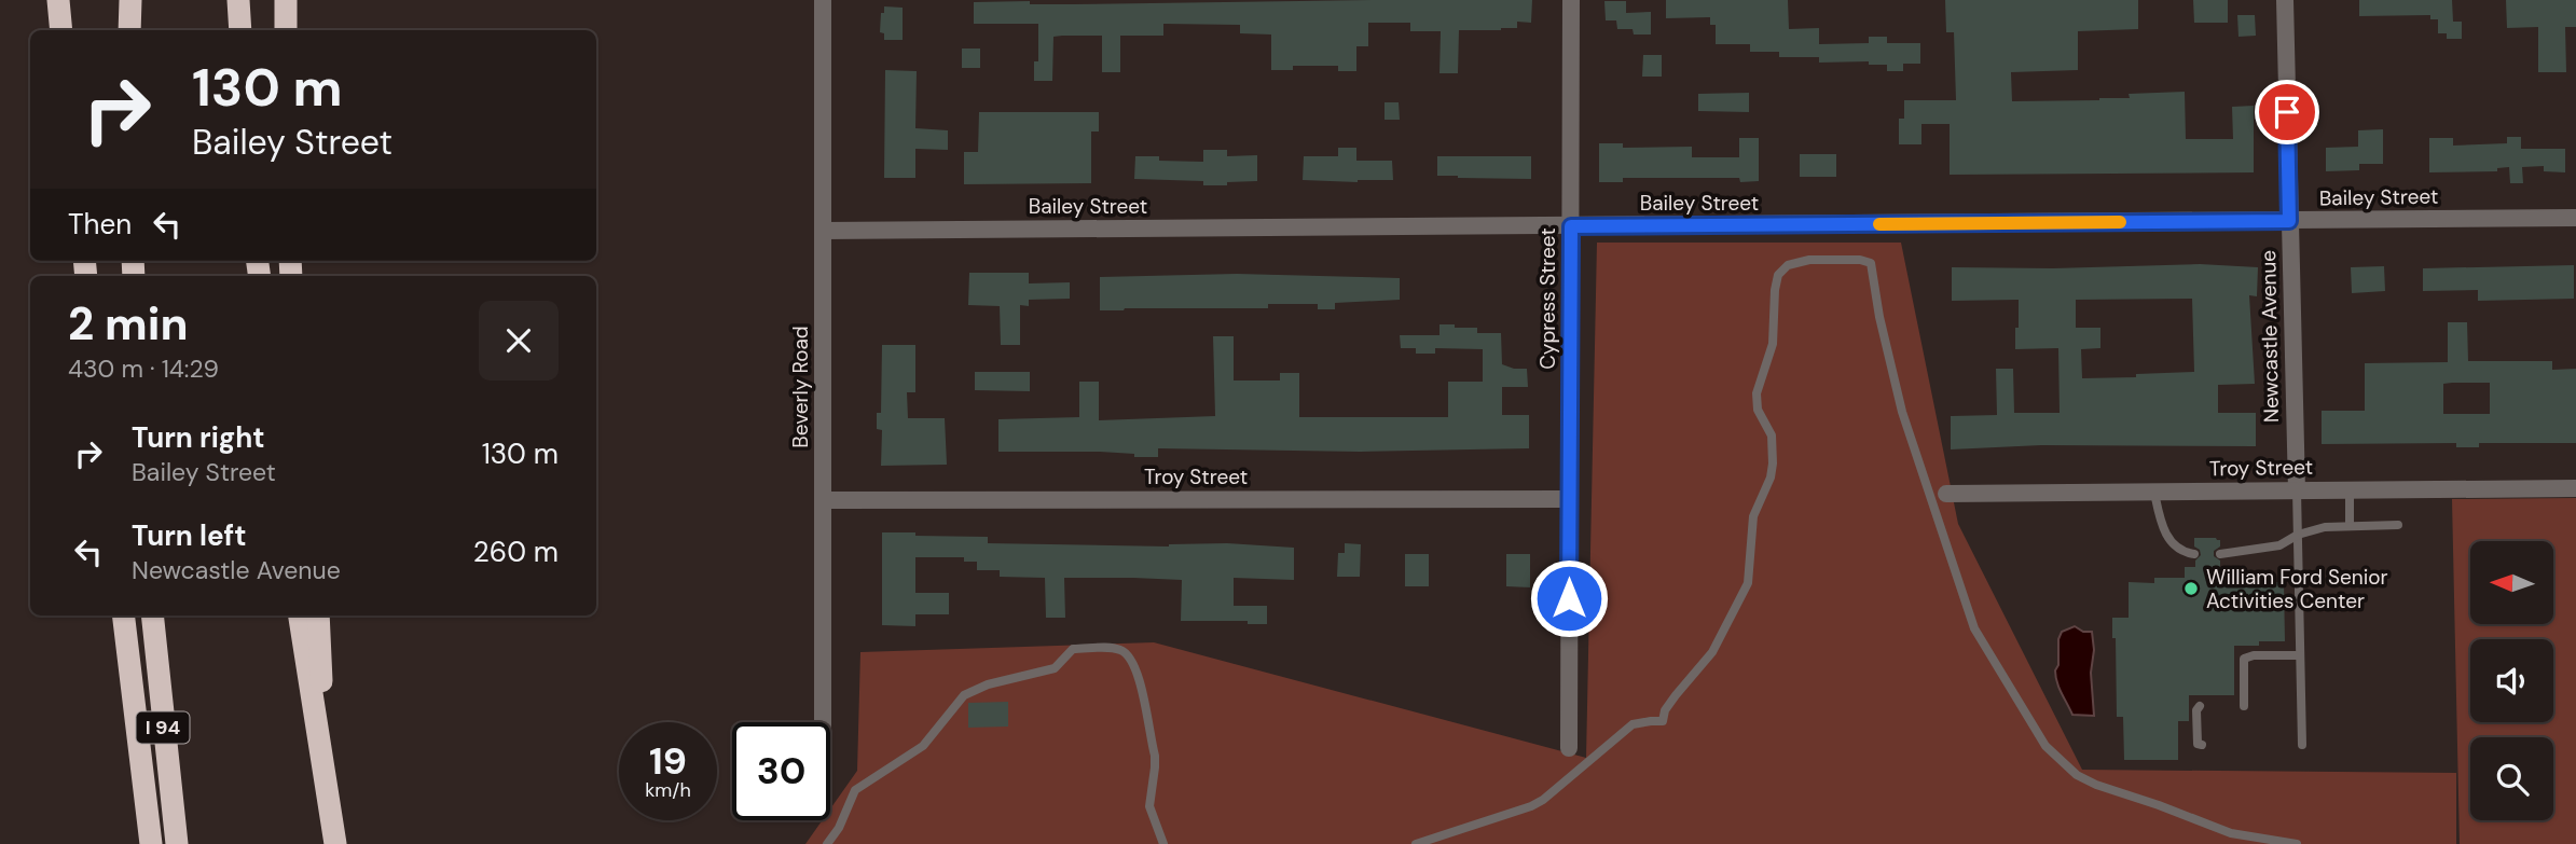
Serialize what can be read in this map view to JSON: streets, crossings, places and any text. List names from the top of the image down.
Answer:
{
  "streets": {
    "highway": ["I 94"],
    "street": [
      "Bailey Street",
      "Cypress Street",
      "Newcastle Avenue",
      "Beverly Road",
      "Troy Street"
    ]
  },
  "crossings": [
    ["Bailey Street", "Cypress Street"],
    ["Bailey Street", "Newcastle Avenue"],
    ["Bailey Street", "Beverly Road"],
    ["Cypress Street", "Troy Street"],
    ["Newcastle Avenue", "Troy Street"],
    ["Beverly Road", "Troy Street"]
  ],
  "places": ["William Ford Senior Activities Center"],
  "north": "left",
  "page": {
    "turn": ["130 m", "Bailey Street"],
    "then": "Then",
    "heading": ["2 min", "430 m · 14:29"],
    "list": [
      {
        "name": "Turn right",
        "note": "Bailey Street",
        "value": "130 m"
      },
      {
        "name": "Turn left",
        "note": "Newcastle Avenue",
        "value": "260 m"
      }
    ],
    "speed": "19 km/h",
    "limit": "30"
  }
}
